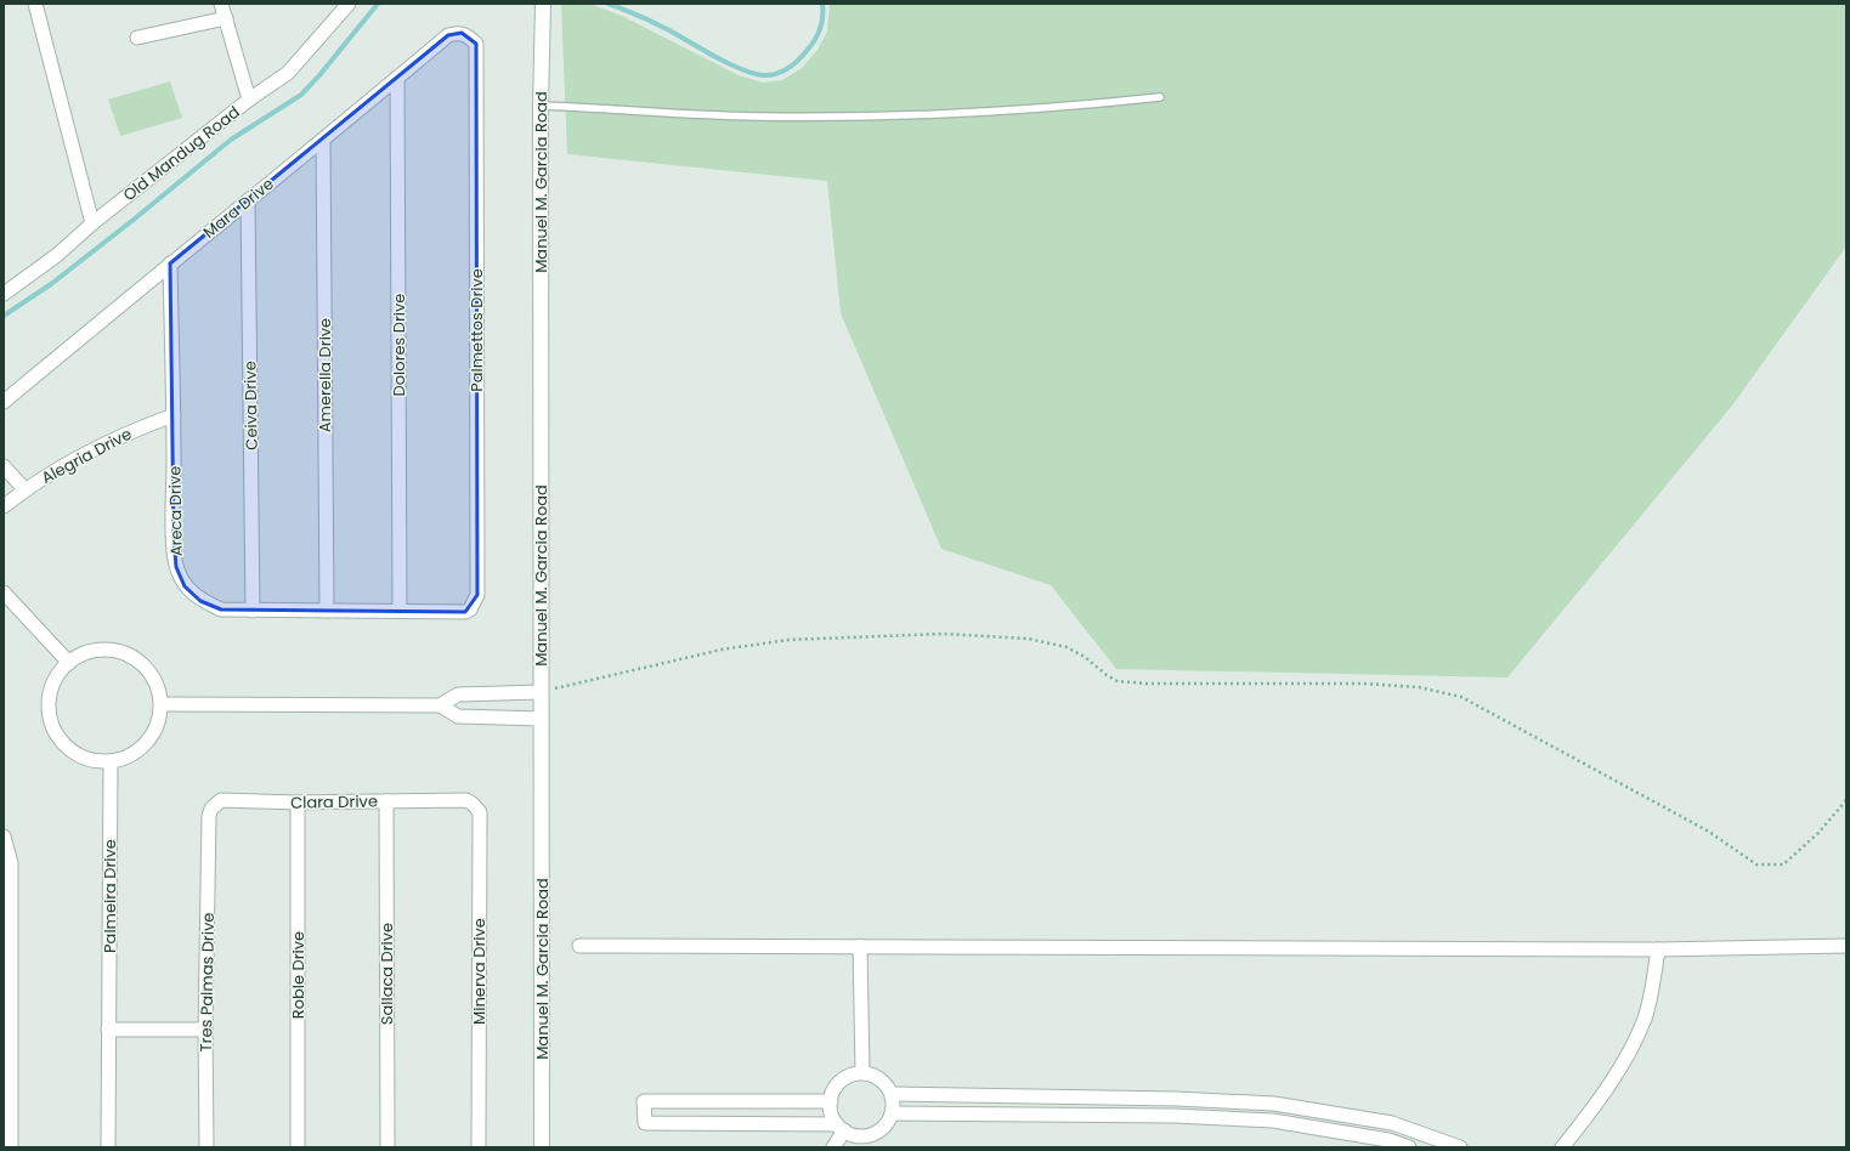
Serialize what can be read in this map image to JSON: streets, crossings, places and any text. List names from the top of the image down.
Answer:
{
  "streets": {
    "main road": ["Manuel M. Garcia Road"],
    "street": [
      "Old Mandug Road",
      "Mara Drive",
      "Palmettos Drive",
      "Dolores Drive",
      "Amerella Drive",
      "Ceiva Drive",
      "Alegria Drive",
      "Areca Drive",
      "Clara Drive",
      "Palmeira Drive",
      "Minerva Drive",
      "Sallaca Drive",
      "Roble Drive",
      "Tres Palmas Drive"
    ]
  },
  "crossings": [
    ["Mara Drive", "Palmettos Drive"],
    ["Mara Drive", "Dolores Drive"],
    ["Mara Drive", "Amerella Drive"],
    ["Mara Drive", "Ceiva Drive"],
    ["Mara Drive", "Areca Drive"],
    ["Palmettos Drive", "Areca Drive"],
    ["Dolores Drive", "Areca Drive"],
    ["Amerella Drive", "Areca Drive"],
    ["Ceiva Drive", "Areca Drive"],
    ["Alegria Drive", "Areca Drive"],
    ["Clara Drive", "Minerva Drive"],
    ["Clara Drive", "Sallaca Drive"],
    ["Clara Drive", "Roble Drive"],
    ["Clara Drive", "Tres Palmas Drive"]
  ]
}
